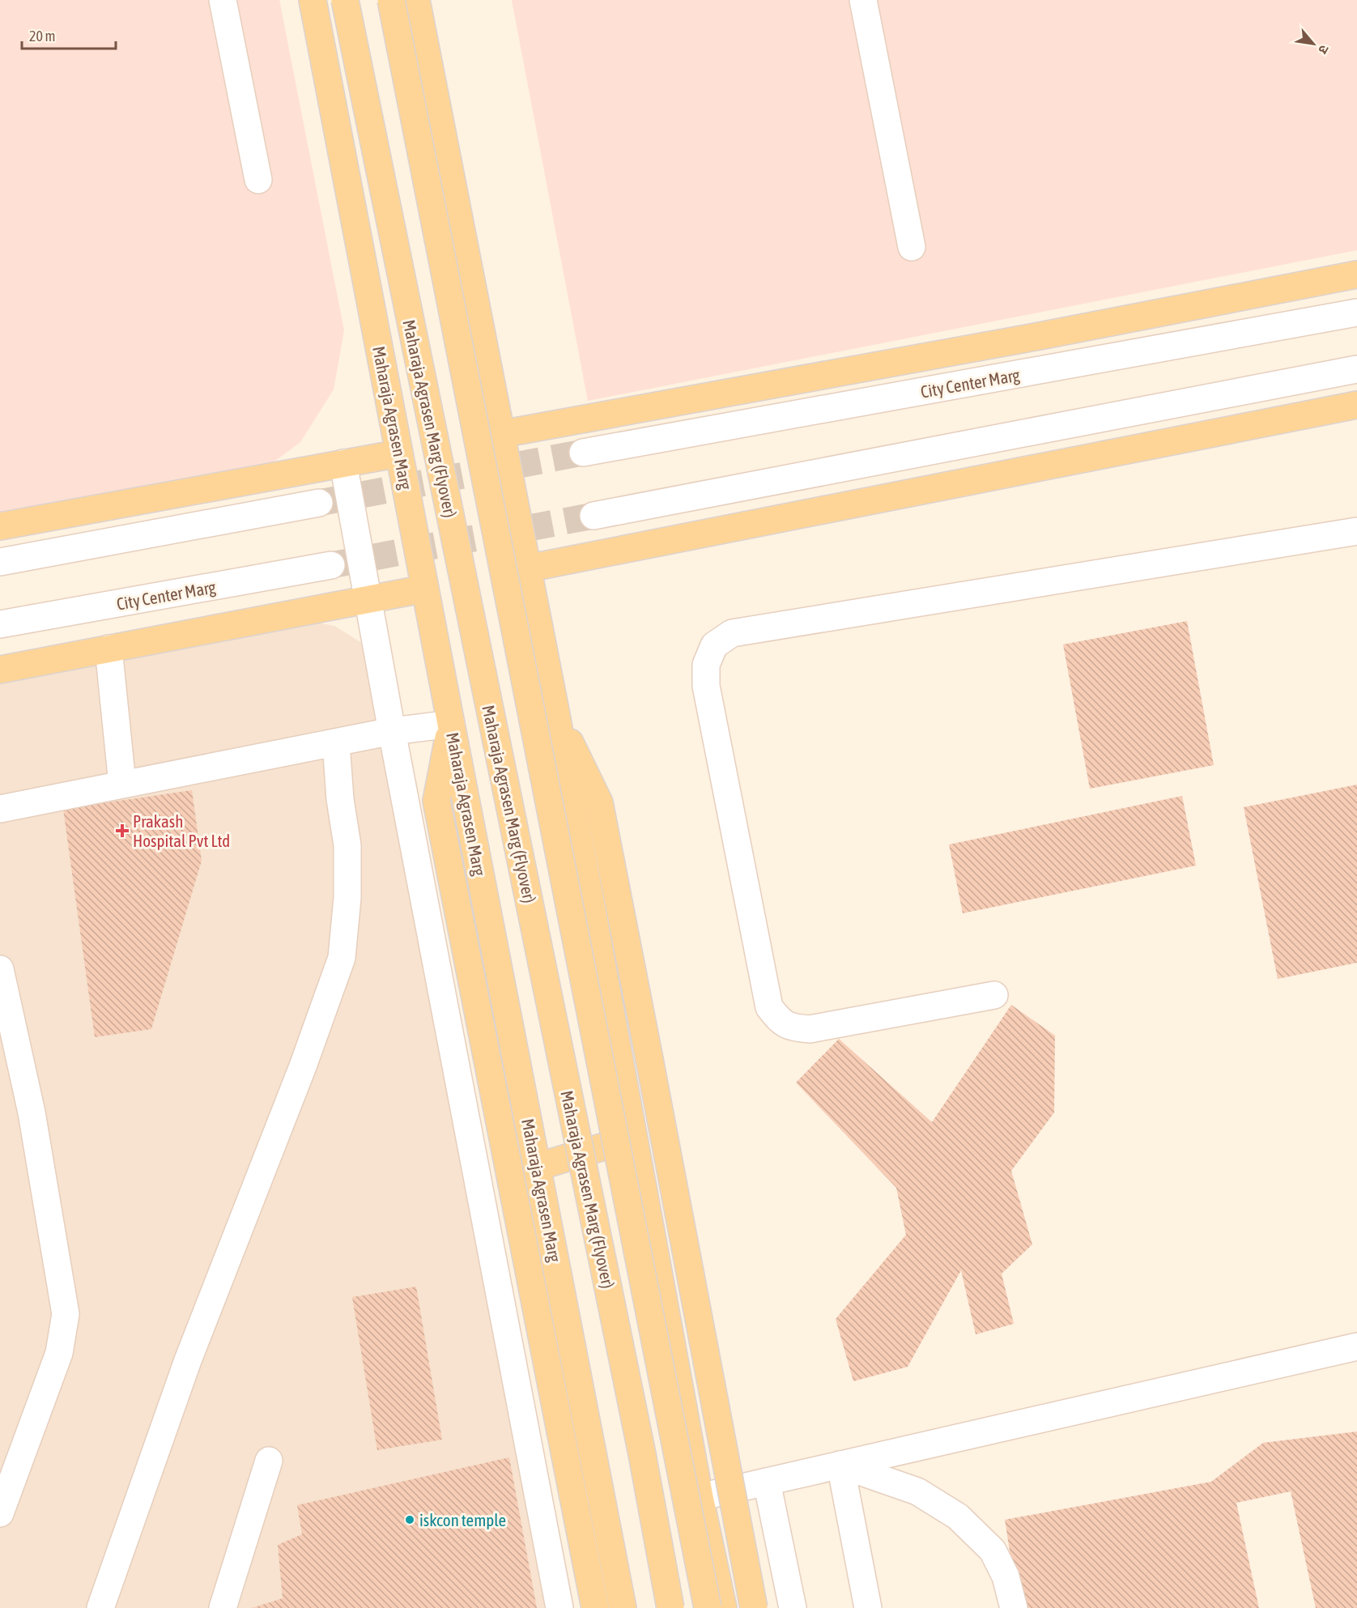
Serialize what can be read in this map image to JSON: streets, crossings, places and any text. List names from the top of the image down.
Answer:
{
  "streets": {
    "main road": ["Maharaja Agrasen Marg", "Maharaja Agrasen Marg (Flyover)"],
    "street": ["City Center Marg"]
  },
  "places": {
    "health": ["Prakash Hospital Pvt Ltd"],
    "other": ["iskcon temple"]
  },
  "scale_bar": "20 m",
  "north": "bottom right"
}
